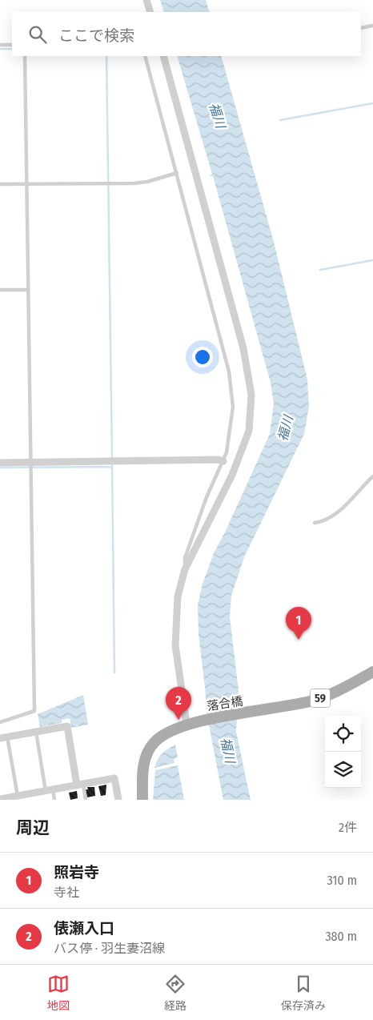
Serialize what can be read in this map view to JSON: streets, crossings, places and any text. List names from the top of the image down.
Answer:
{
  "streets": {
    "main road": ["59", "落合橋"]
  },
  "crossings": [
    ["59", "落合橋"]
  ],
  "water": ["福川"],
  "page": {
    "search": "ここで検索",
    "pins": ["1", "2"],
    "heading": ["周辺", "2件"],
    "list": [
      {
        "mark": "1",
        "name": "照岩寺",
        "note": "寺社",
        "value": "310 m"
      },
      {
        "mark": "2",
        "name": "俵瀬入口",
        "note": "バス停 · 羽生妻沼線",
        "value": "380 m"
      }
    ],
    "nav": ["地図", "経路", "保存済み"]
  }
}
